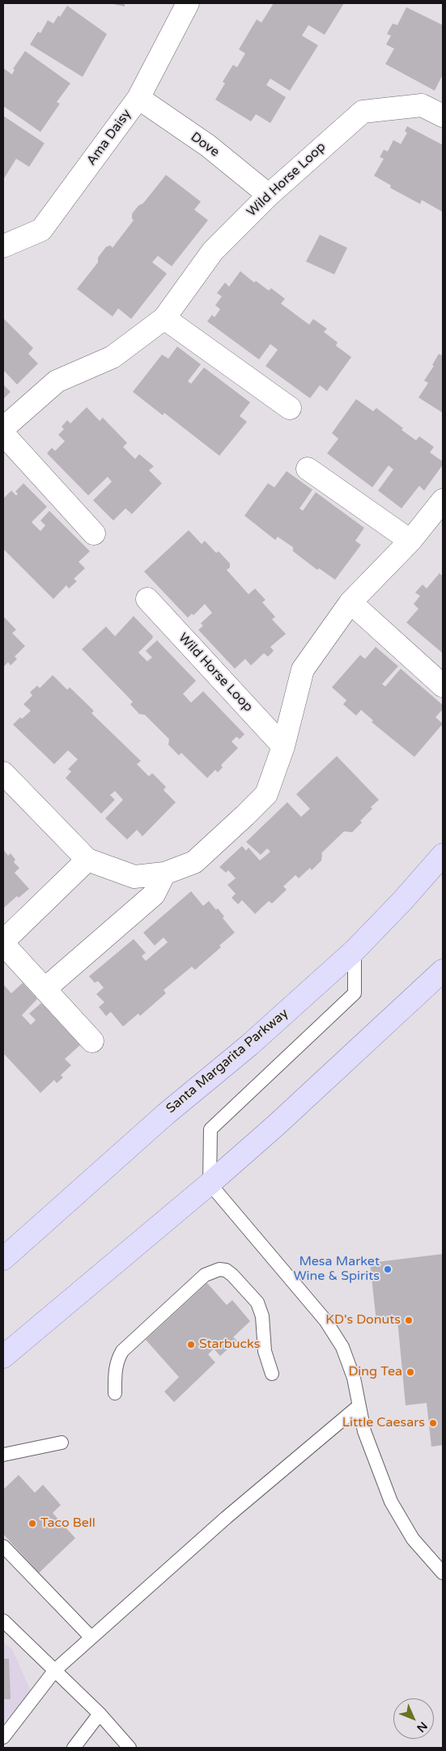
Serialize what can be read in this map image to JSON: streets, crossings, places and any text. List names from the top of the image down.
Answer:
{
  "streets": {
    "main road": ["Santa Margarita Parkway"],
    "street": ["Ama Daisy", "Dove", "Wild Horse Loop"]
  },
  "crossings": [
    ["Ama Daisy", "Dove"],
    ["Dove", "Wild Horse Loop"]
  ],
  "places": [
    "Mesa Market Wine & Spirits",
    "KD's Donuts",
    "Starbucks",
    "Ding Tea",
    "Little Caesars",
    "Taco Bell"
  ],
  "north": "bottom right"
}
